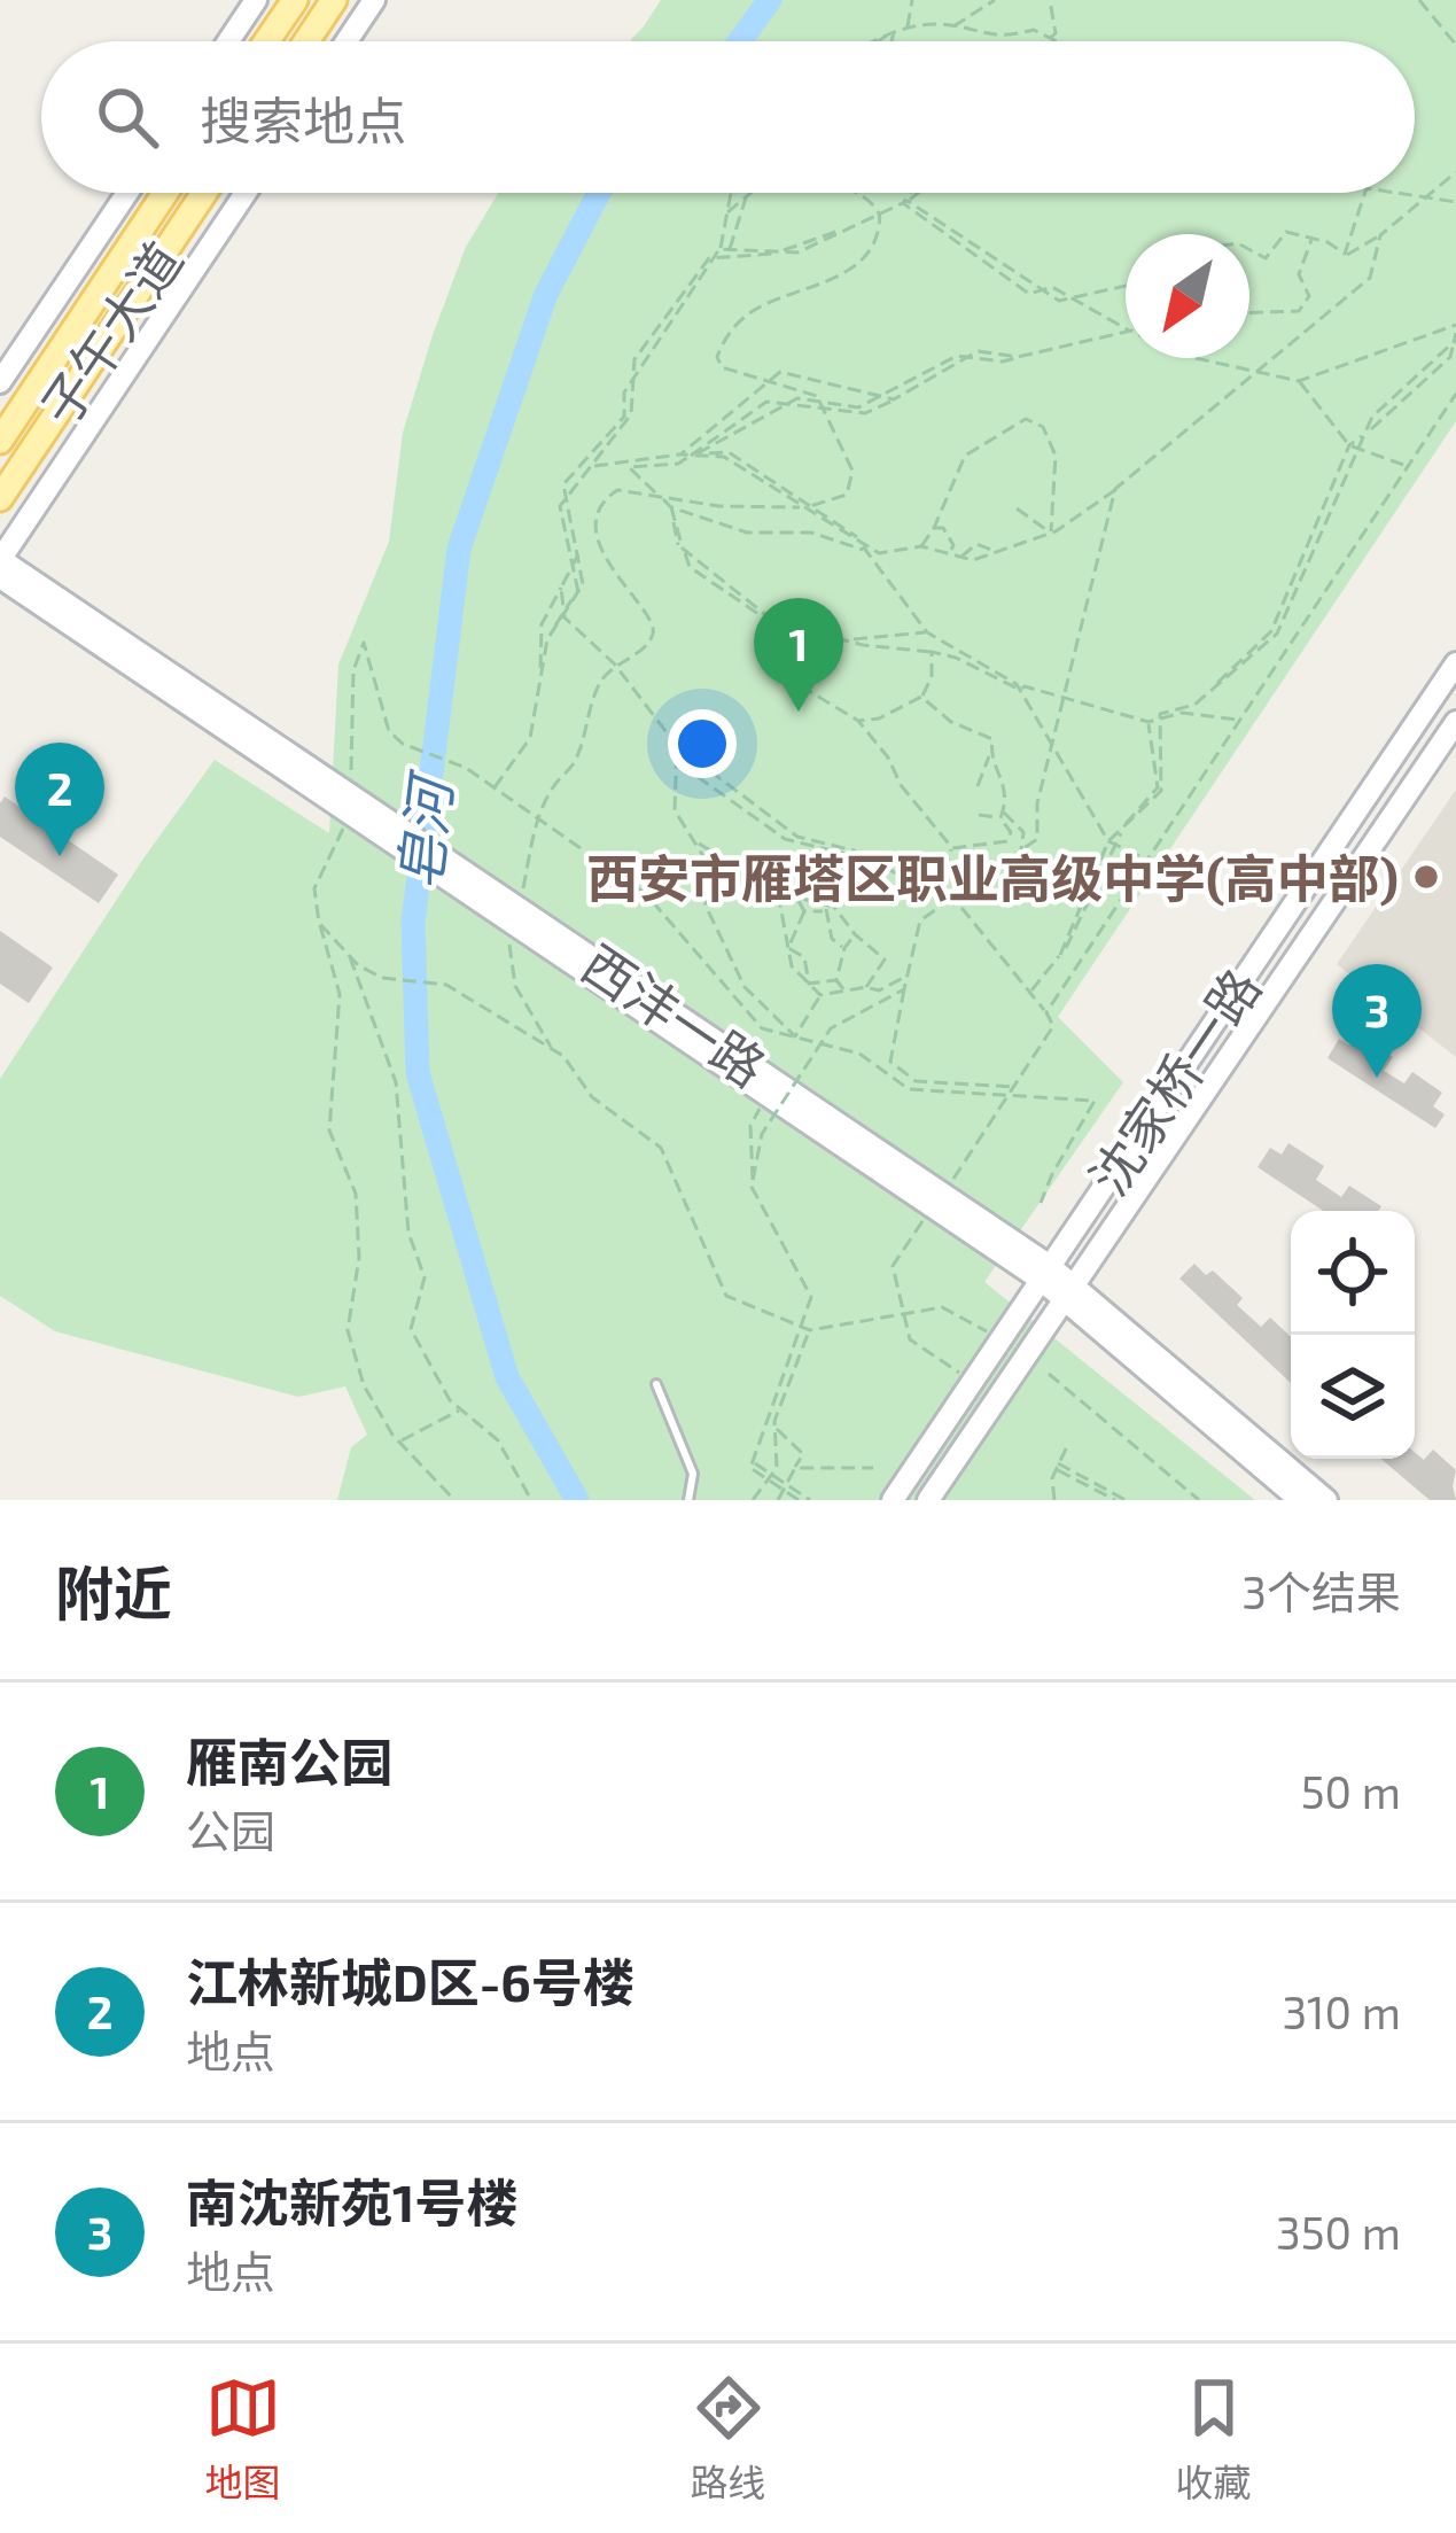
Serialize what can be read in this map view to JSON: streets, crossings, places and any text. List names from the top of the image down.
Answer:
{
  "streets": {
    "main road": ["子午大道", "西沣一路", "沈家桥一路"]
  },
  "crossings": [
    ["西沣一路", "沈家桥一路"]
  ],
  "water": ["皂河"],
  "places": ["西安市雁塔区职业高级中学(高中部)"],
  "north": "bottom left",
  "page": {
    "search": "搜索地点",
    "pins": ["1", "2", "3"],
    "heading": ["附近", "3个结果"],
    "list": [
      {
        "mark": "1",
        "name": "雁南公园",
        "note": "公园",
        "value": "50 m"
      },
      {
        "mark": "2",
        "name": "江林新城D区-6号楼",
        "note": "地点",
        "value": "310 m"
      },
      {
        "mark": "3",
        "name": "南沈新苑1号楼",
        "note": "地点",
        "value": "350 m"
      }
    ],
    "nav": ["地图", "路线", "收藏"]
  }
}
